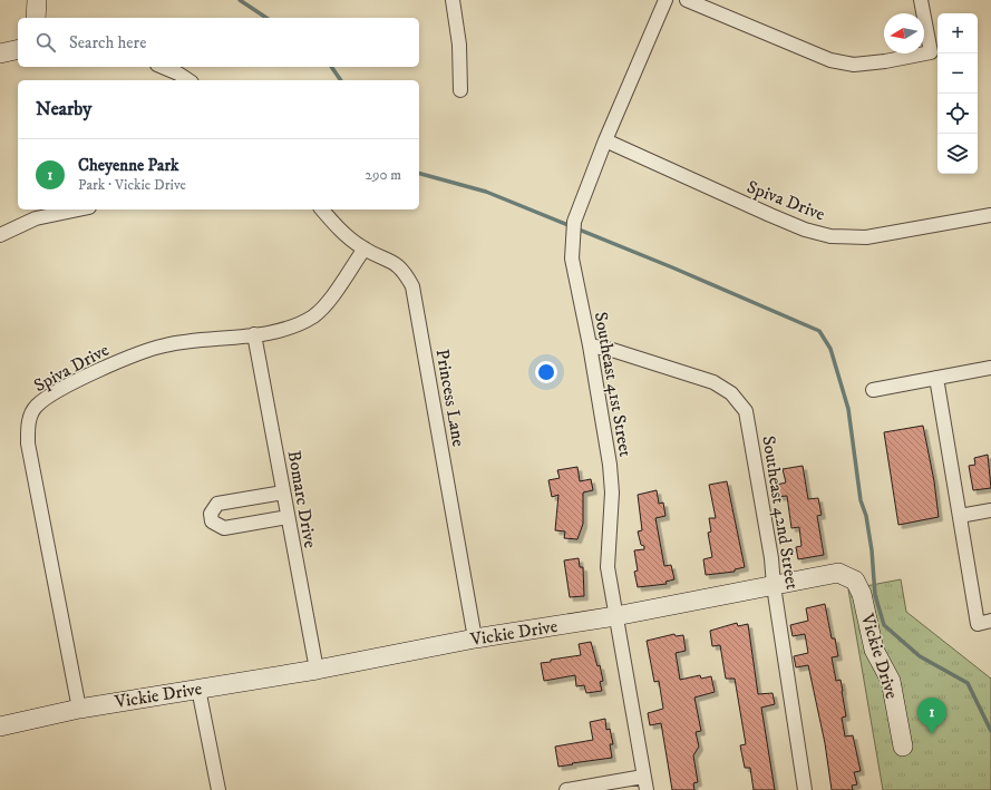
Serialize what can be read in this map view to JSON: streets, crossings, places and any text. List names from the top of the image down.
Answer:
{
  "streets": {
    "street": [
      "Spiva Drive",
      "Southeast 41st Street",
      "Princess Lane",
      "Bomarc Drive",
      "Southeast 42nd Street",
      "Vickie Drive"
    ]
  },
  "crossings": [
    ["Spiva Drive", "Southeast 41st Street"],
    ["Spiva Drive", "Princess Lane"],
    ["Spiva Drive", "Bomarc Drive"],
    ["Spiva Drive", "Vickie Drive"],
    ["Southeast 41st Street", "Southeast 42nd Street"],
    ["Southeast 41st Street", "Vickie Drive"],
    ["Princess Lane", "Vickie Drive"],
    ["Bomarc Drive", "Vickie Drive"],
    ["Southeast 42nd Street", "Vickie Drive"]
  ],
  "north": "left",
  "page": {
    "map_buttons": ["+", "−"],
    "search": "Search here",
    "heading": "Nearby",
    "list": [
      {
        "mark": "1",
        "name": "Cheyenne Park",
        "note": "Park · Vickie Drive",
        "value": "290 m"
      }
    ],
    "pins": "1"
  }
}
